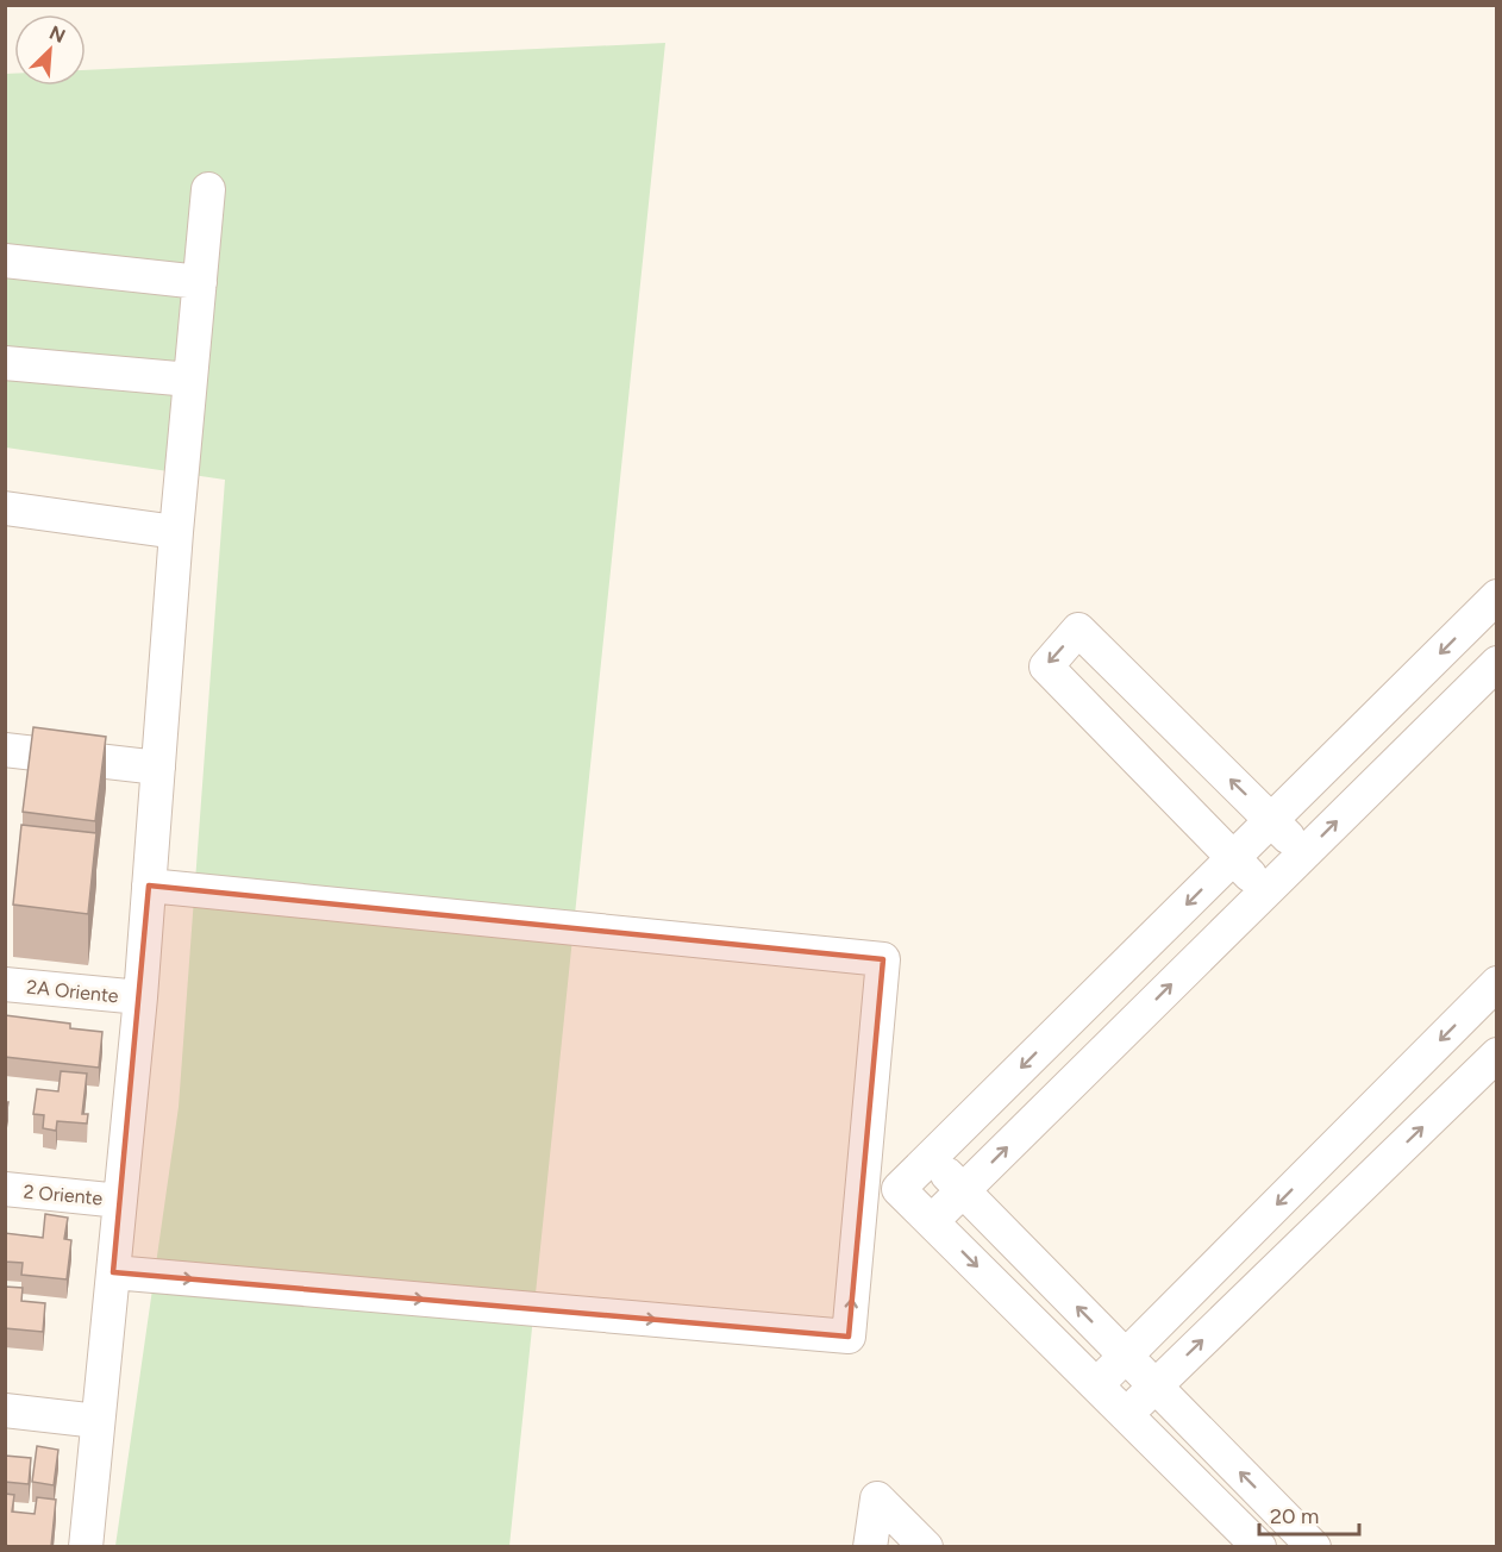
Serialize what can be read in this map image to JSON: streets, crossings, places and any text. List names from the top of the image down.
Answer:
{
  "streets": {
    "street": ["2A Oriente", "2 Oriente"]
  },
  "scale_bar": "20 m",
  "north": "top right"
}
